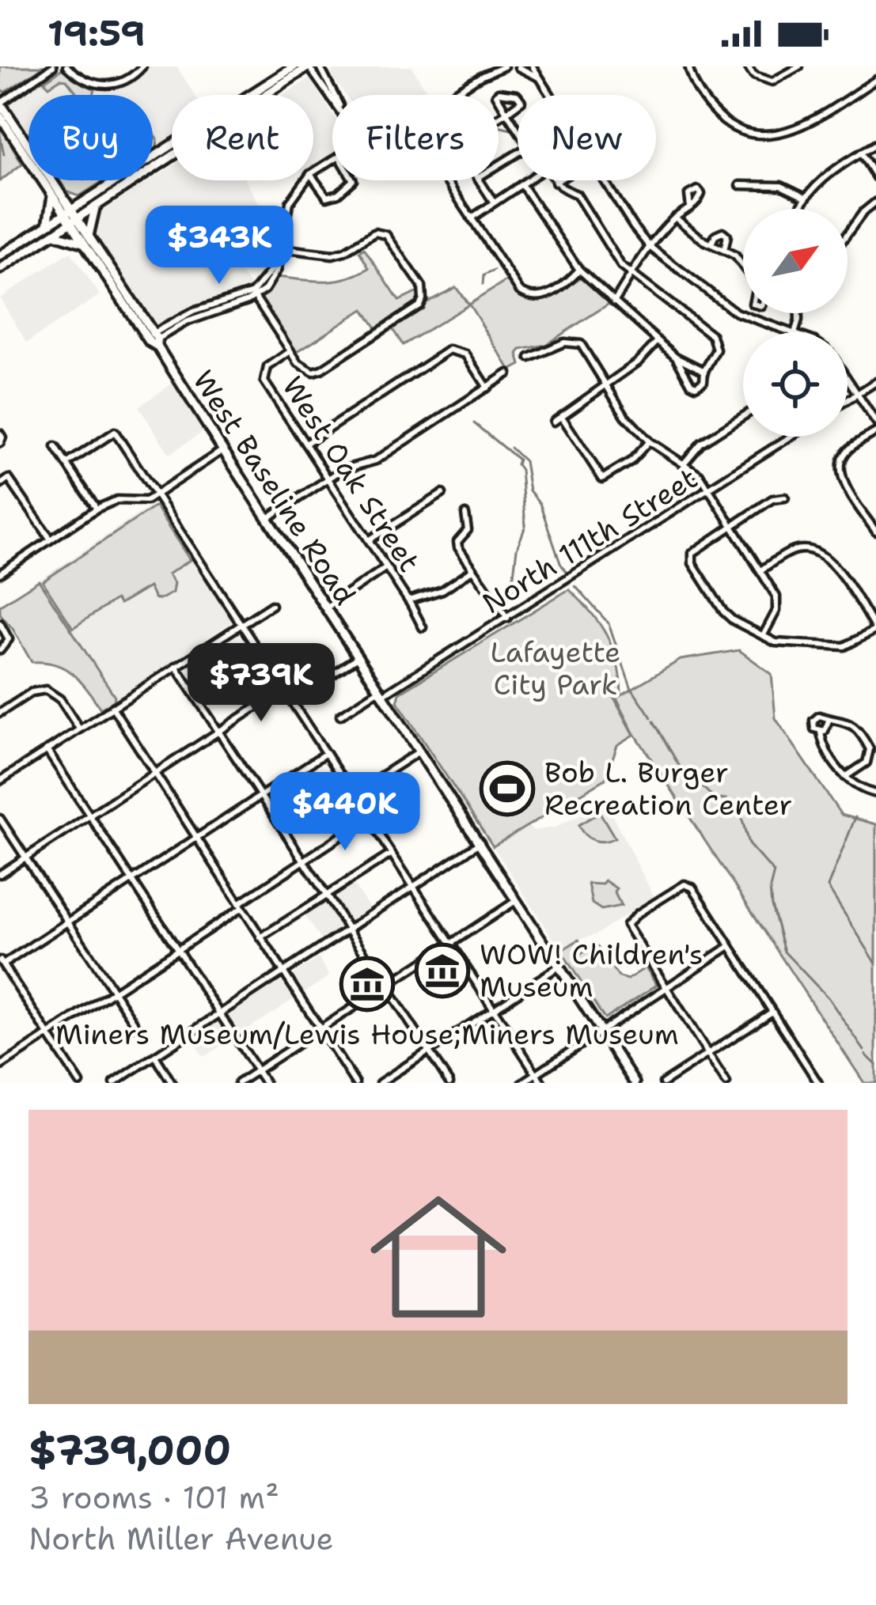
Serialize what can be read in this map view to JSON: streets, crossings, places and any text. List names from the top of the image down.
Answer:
{
  "streets": {
    "main road": ["West Baseline Road"],
    "street": ["West Oak Street", "North 111th Street"]
  },
  "crossings": [
    ["West Baseline Road", "North 111th Street"]
  ],
  "parks": ["Lafayette City Park"],
  "places": {
    "sports": ["Bob L. Burger Recreation Center"],
    "museum": ["WOW! Children's Museum", "Miners Museum/Lewis House;Miners Museum"]
  },
  "north": "top right",
  "page": {
    "status": "19:59",
    "chip": [
      "Buy",
      "Rent",
      "Filters",
      "New"
    ],
    "price": ["$343K", "$739K", "$440K"],
    "list": [
      {
        "name": "$739,000",
        "note": "3 rooms · 101 m² · North Miller Avenue"
      }
    ]
  }
}
